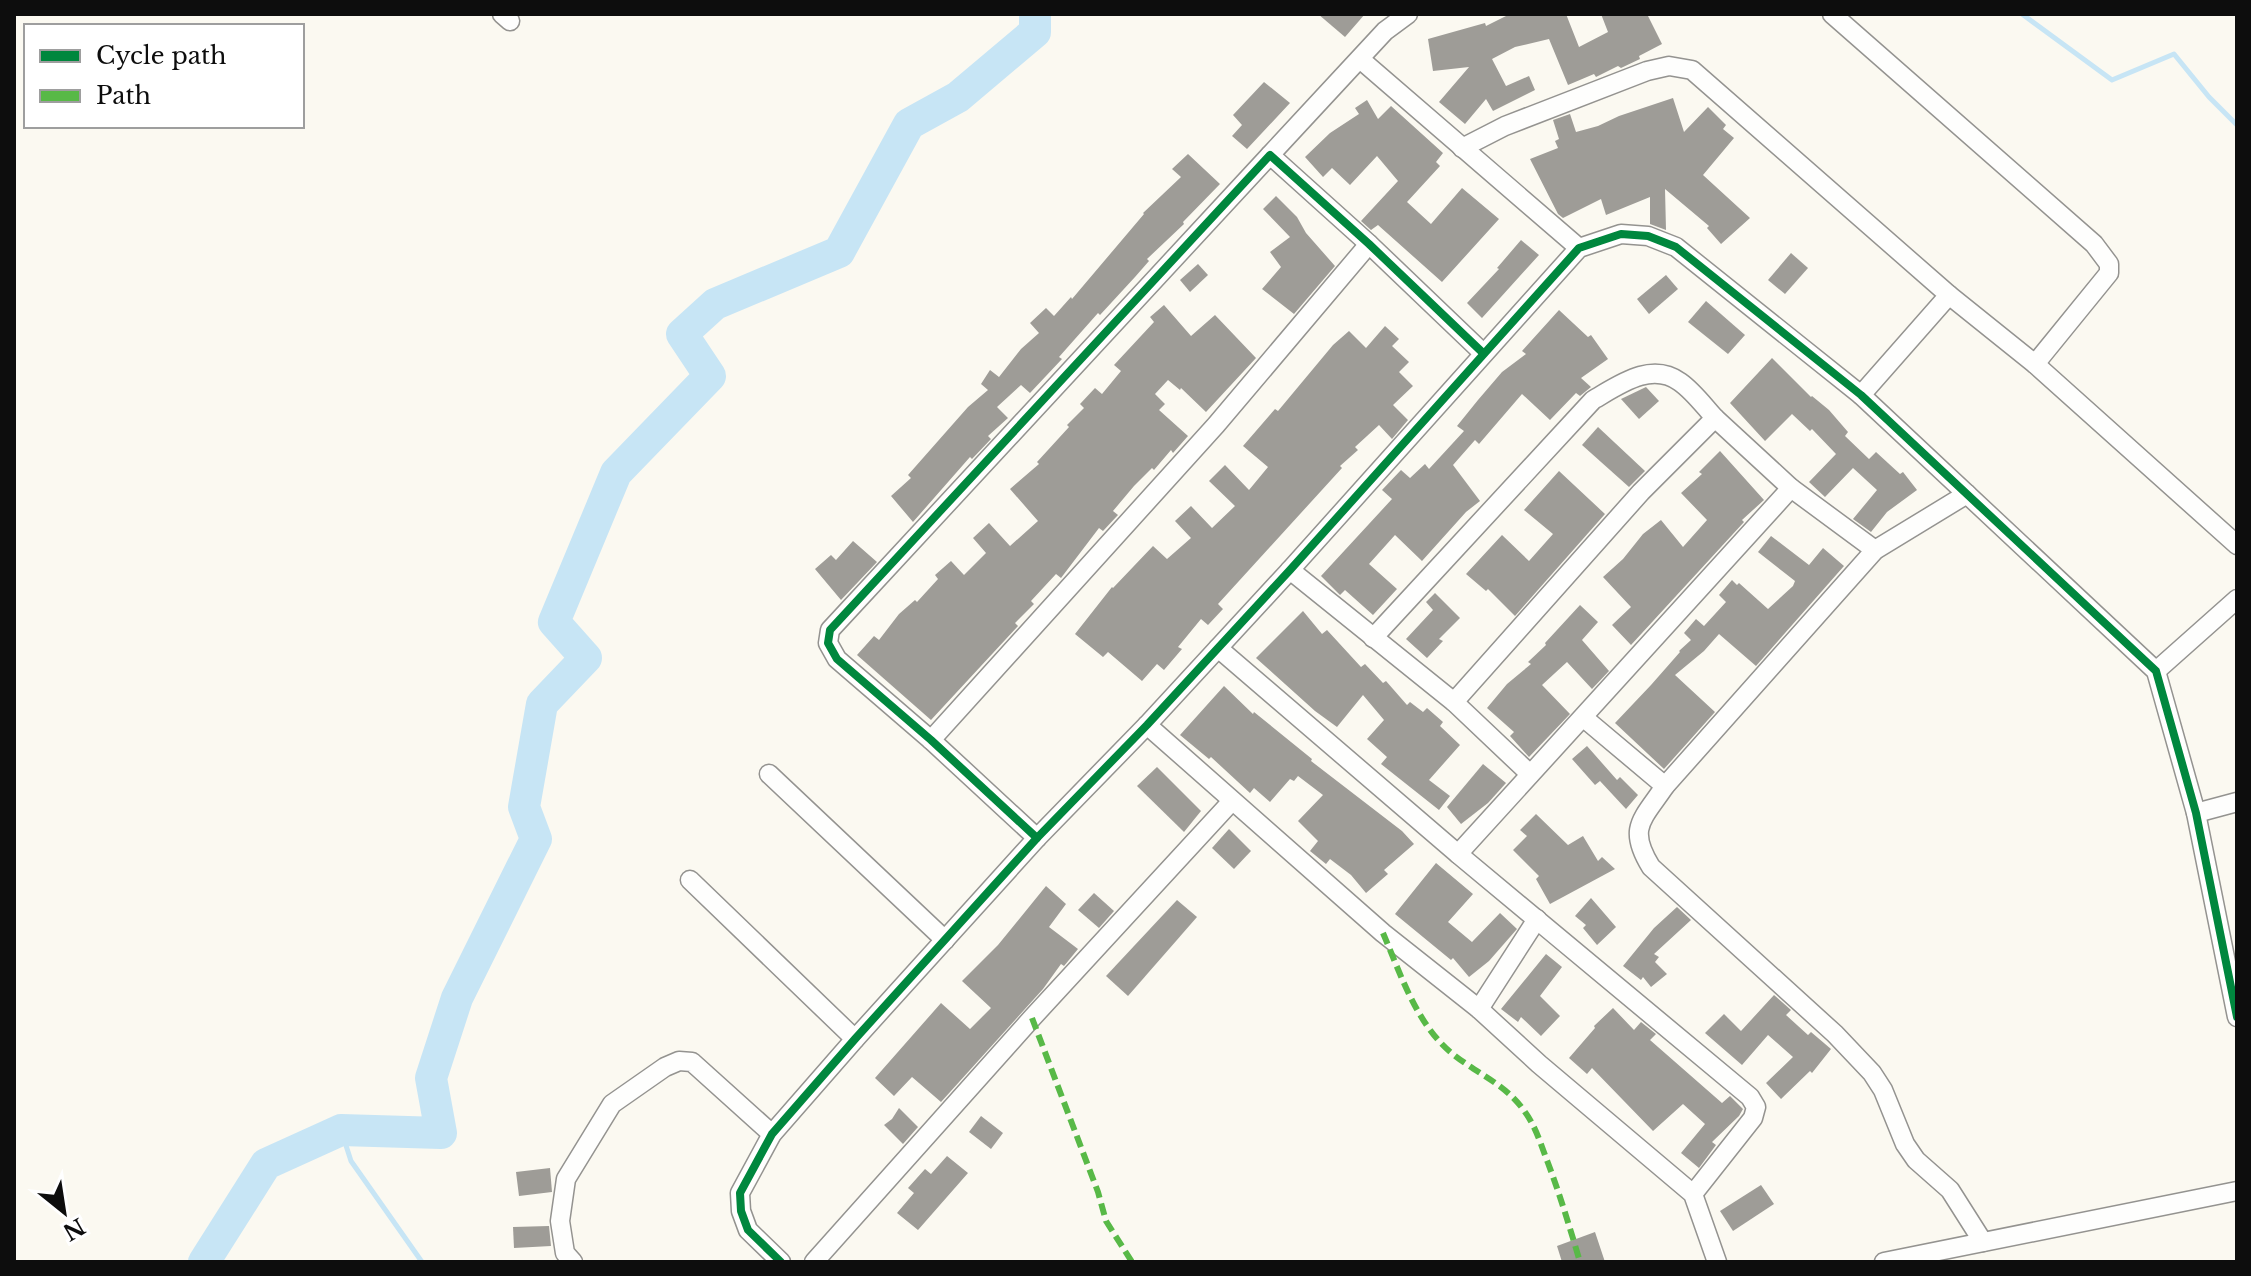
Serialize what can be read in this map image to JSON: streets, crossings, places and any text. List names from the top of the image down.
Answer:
{
  "legend": ["Cycle path", "Path"],
  "north": "bottom right"
}
